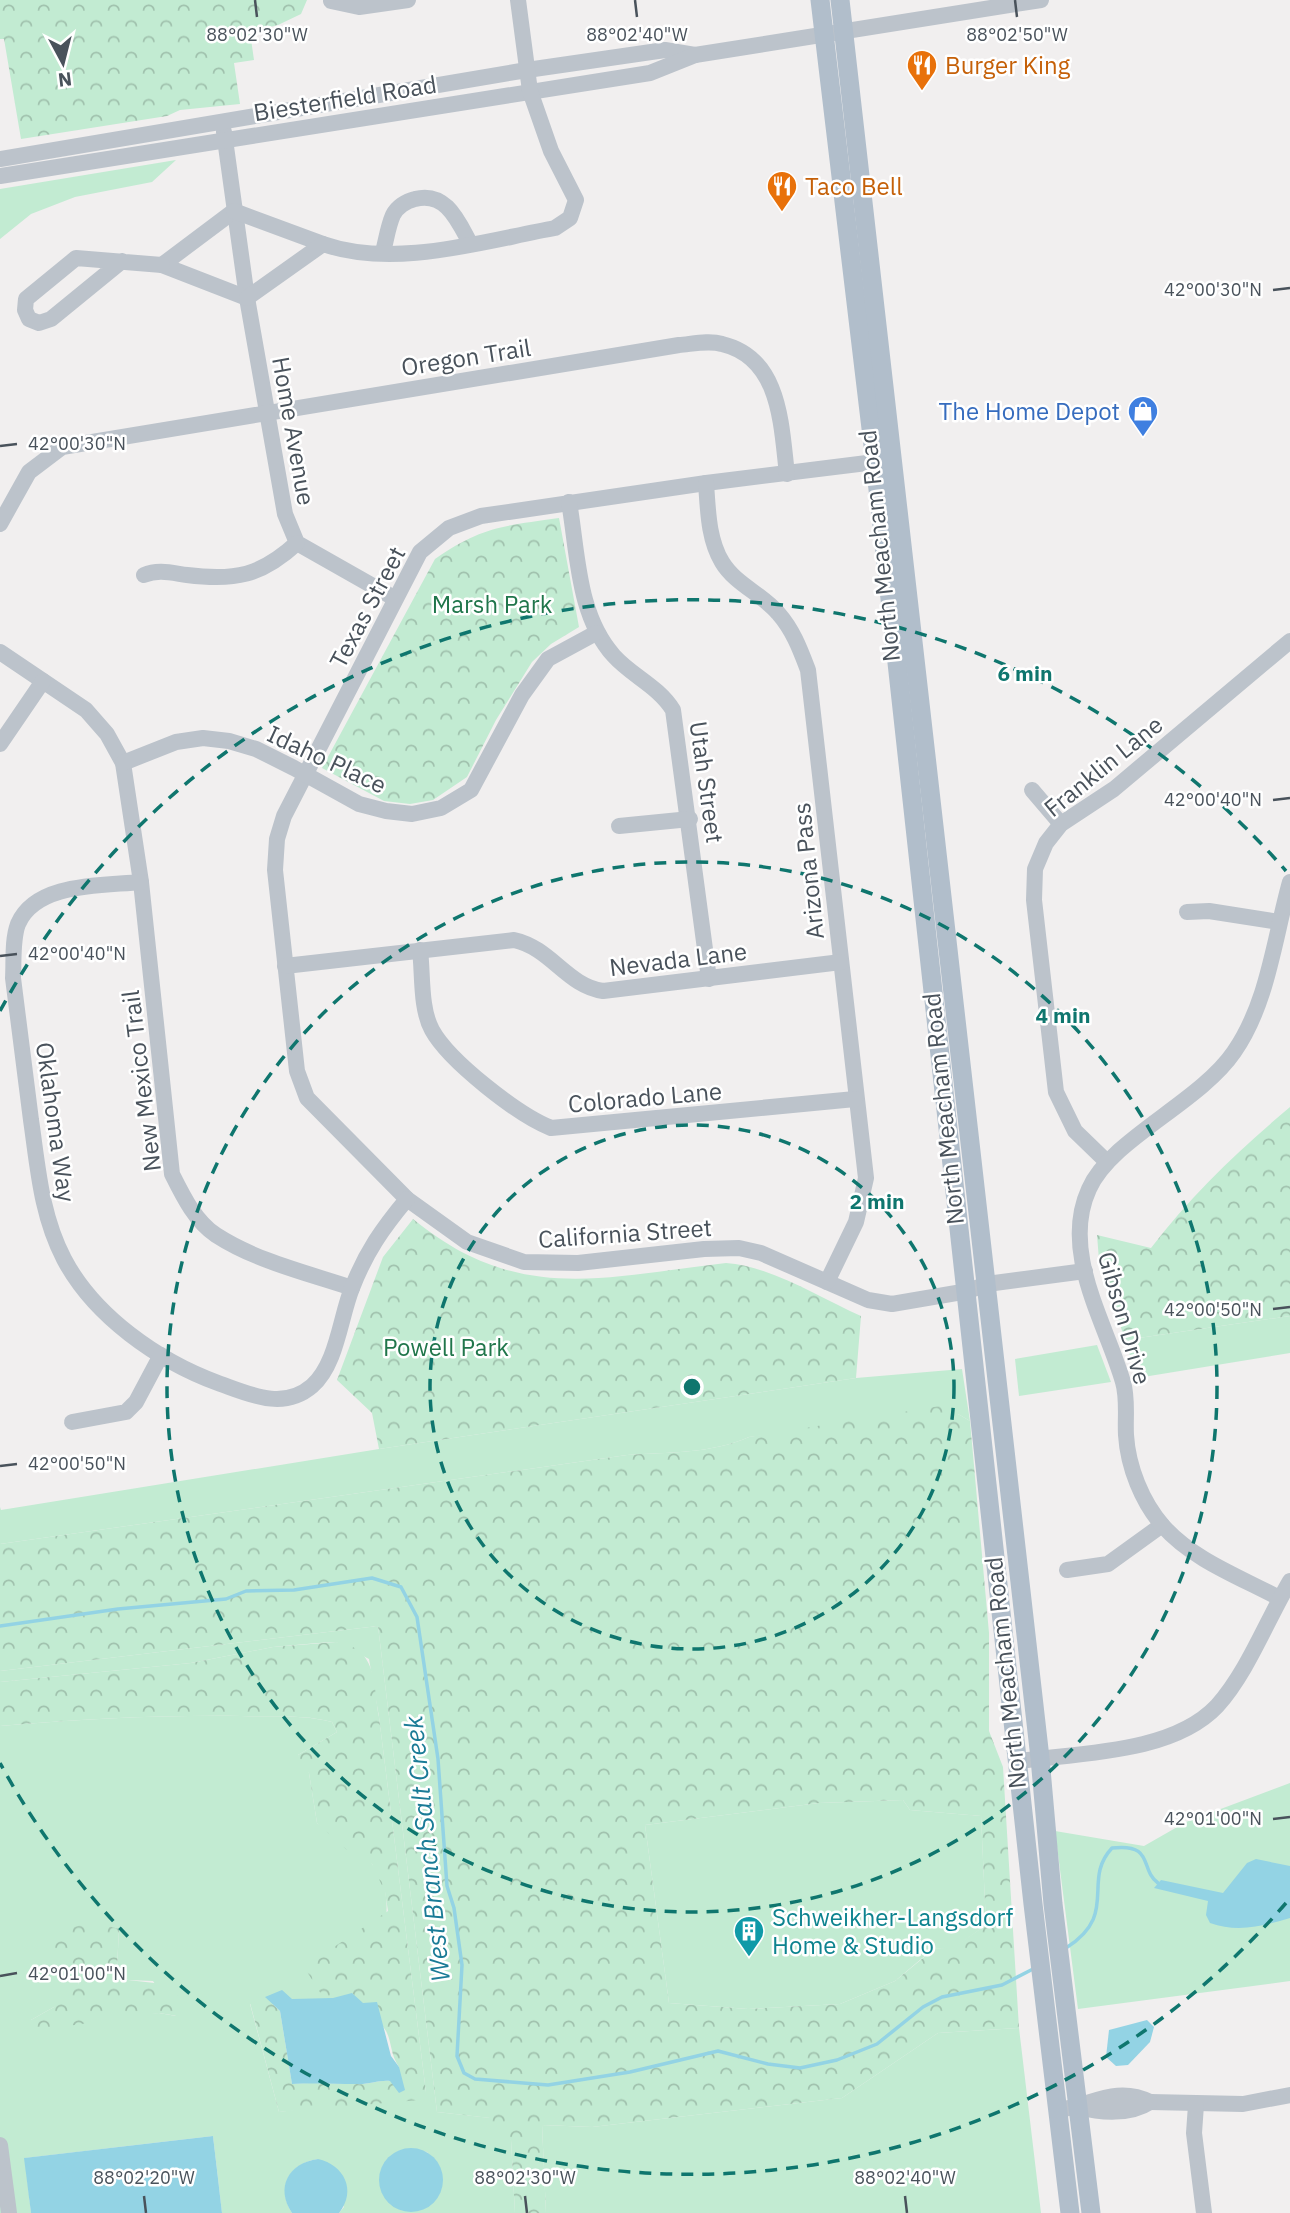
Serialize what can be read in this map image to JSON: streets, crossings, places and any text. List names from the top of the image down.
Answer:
{
  "streets": {
    "main road": ["North Meacham Road"],
    "street": [
      "Biesterfield Road",
      "Oregon Trail",
      "Home Avenue",
      "Texas Street",
      "Idaho Place",
      "Franklin Lane",
      "Utah Street",
      "Arizona Pass",
      "Nevada Lane",
      "New Mexico Trail",
      "Colorado Lane",
      "Oklahoma Way",
      "California Street",
      "Gibson Drive"
    ]
  },
  "crossings": [
    ["Biesterfield Road", "Home Avenue"],
    ["Biesterfield Road", "North Meacham Road"],
    ["Oregon Trail", "Home Avenue"],
    ["Oregon Trail", "Texas Street"],
    ["Home Avenue", "Texas Street"],
    ["North Meacham Road", "Texas Street"],
    ["North Meacham Road", "California Street"],
    ["Texas Street", "Idaho Place"],
    ["Texas Street", "Utah Street"],
    ["Texas Street", "Arizona Pass"],
    ["Texas Street", "Nevada Lane"],
    ["Texas Street", "California Street"],
    ["Idaho Place", "Utah Street"],
    ["Idaho Place", "New Mexico Trail"],
    ["Franklin Lane", "Gibson Drive"],
    ["Utah Street", "Nevada Lane"],
    ["Arizona Pass", "Nevada Lane"],
    ["Arizona Pass", "Colorado Lane"],
    ["Arizona Pass", "California Street"],
    ["Nevada Lane", "Colorado Lane"],
    ["Nevada Lane", "California Street"],
    ["New Mexico Trail", "Oklahoma Way"],
    ["California Street", "Gibson Drive"]
  ],
  "water": ["West Branch Salt Creek"],
  "parks": ["Marsh Park", "Powell Park"],
  "places": {
    "restaurant": ["Burger King", "Taco Bell"],
    "shop": ["The Home Depot"],
    "building": ["Schweikher-Langsdorf Home & Studio"]
  },
  "north": "bottom",
  "coordinates": [
    "88°02'30\"W",
    "88°02'40\"W",
    "88°02'50\"W",
    "42°00'30\"N",
    "42°00'40\"N",
    "42°00'50\"N",
    "42°01'00\"N",
    "88°02'20\"W"
  ],
  "rings": ["6 min", "4 min", "2 min"]
}
